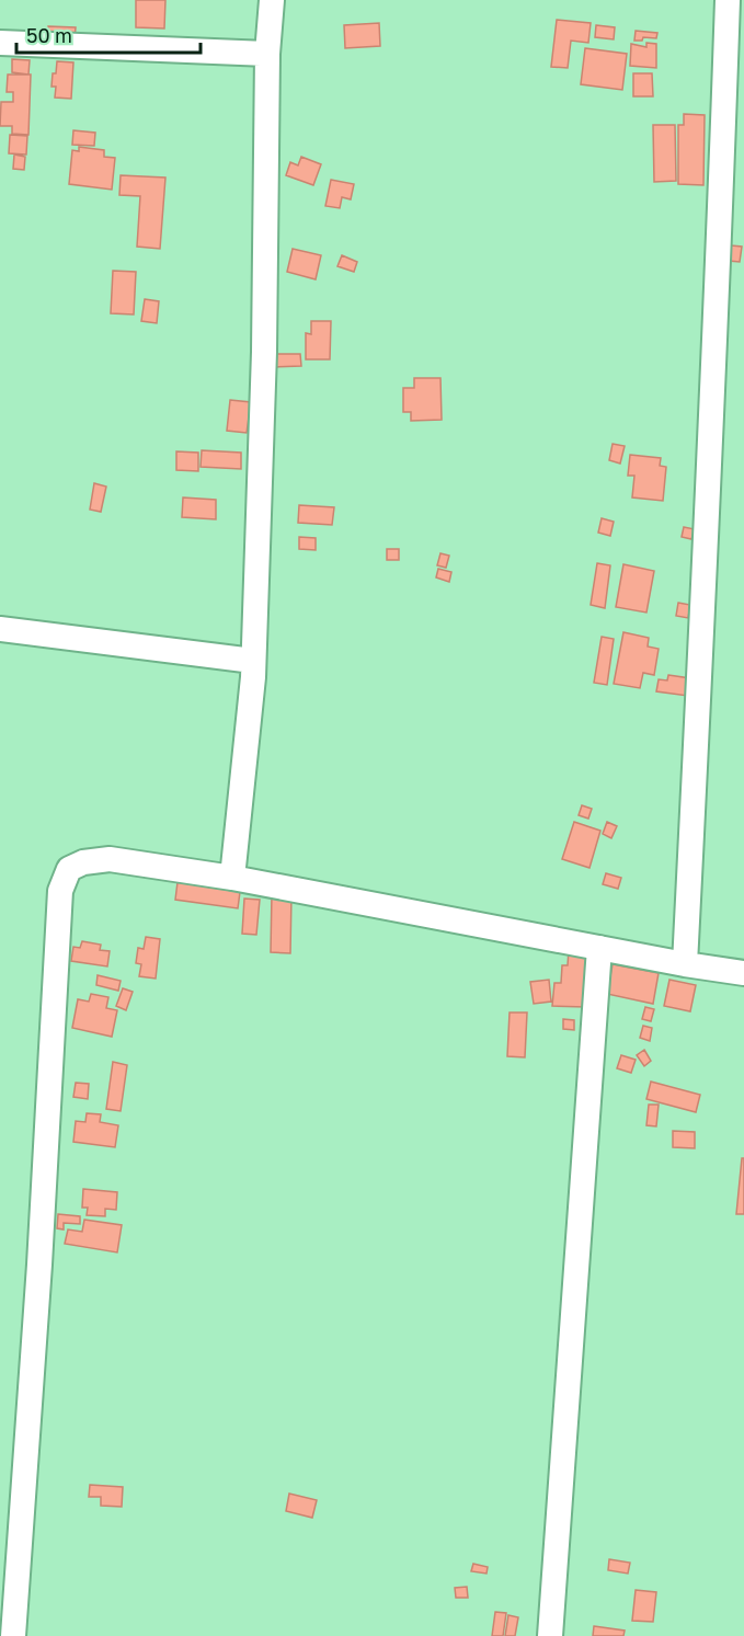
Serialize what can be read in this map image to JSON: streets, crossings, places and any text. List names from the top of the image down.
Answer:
{
  "scale_bar": "50 m"
}
